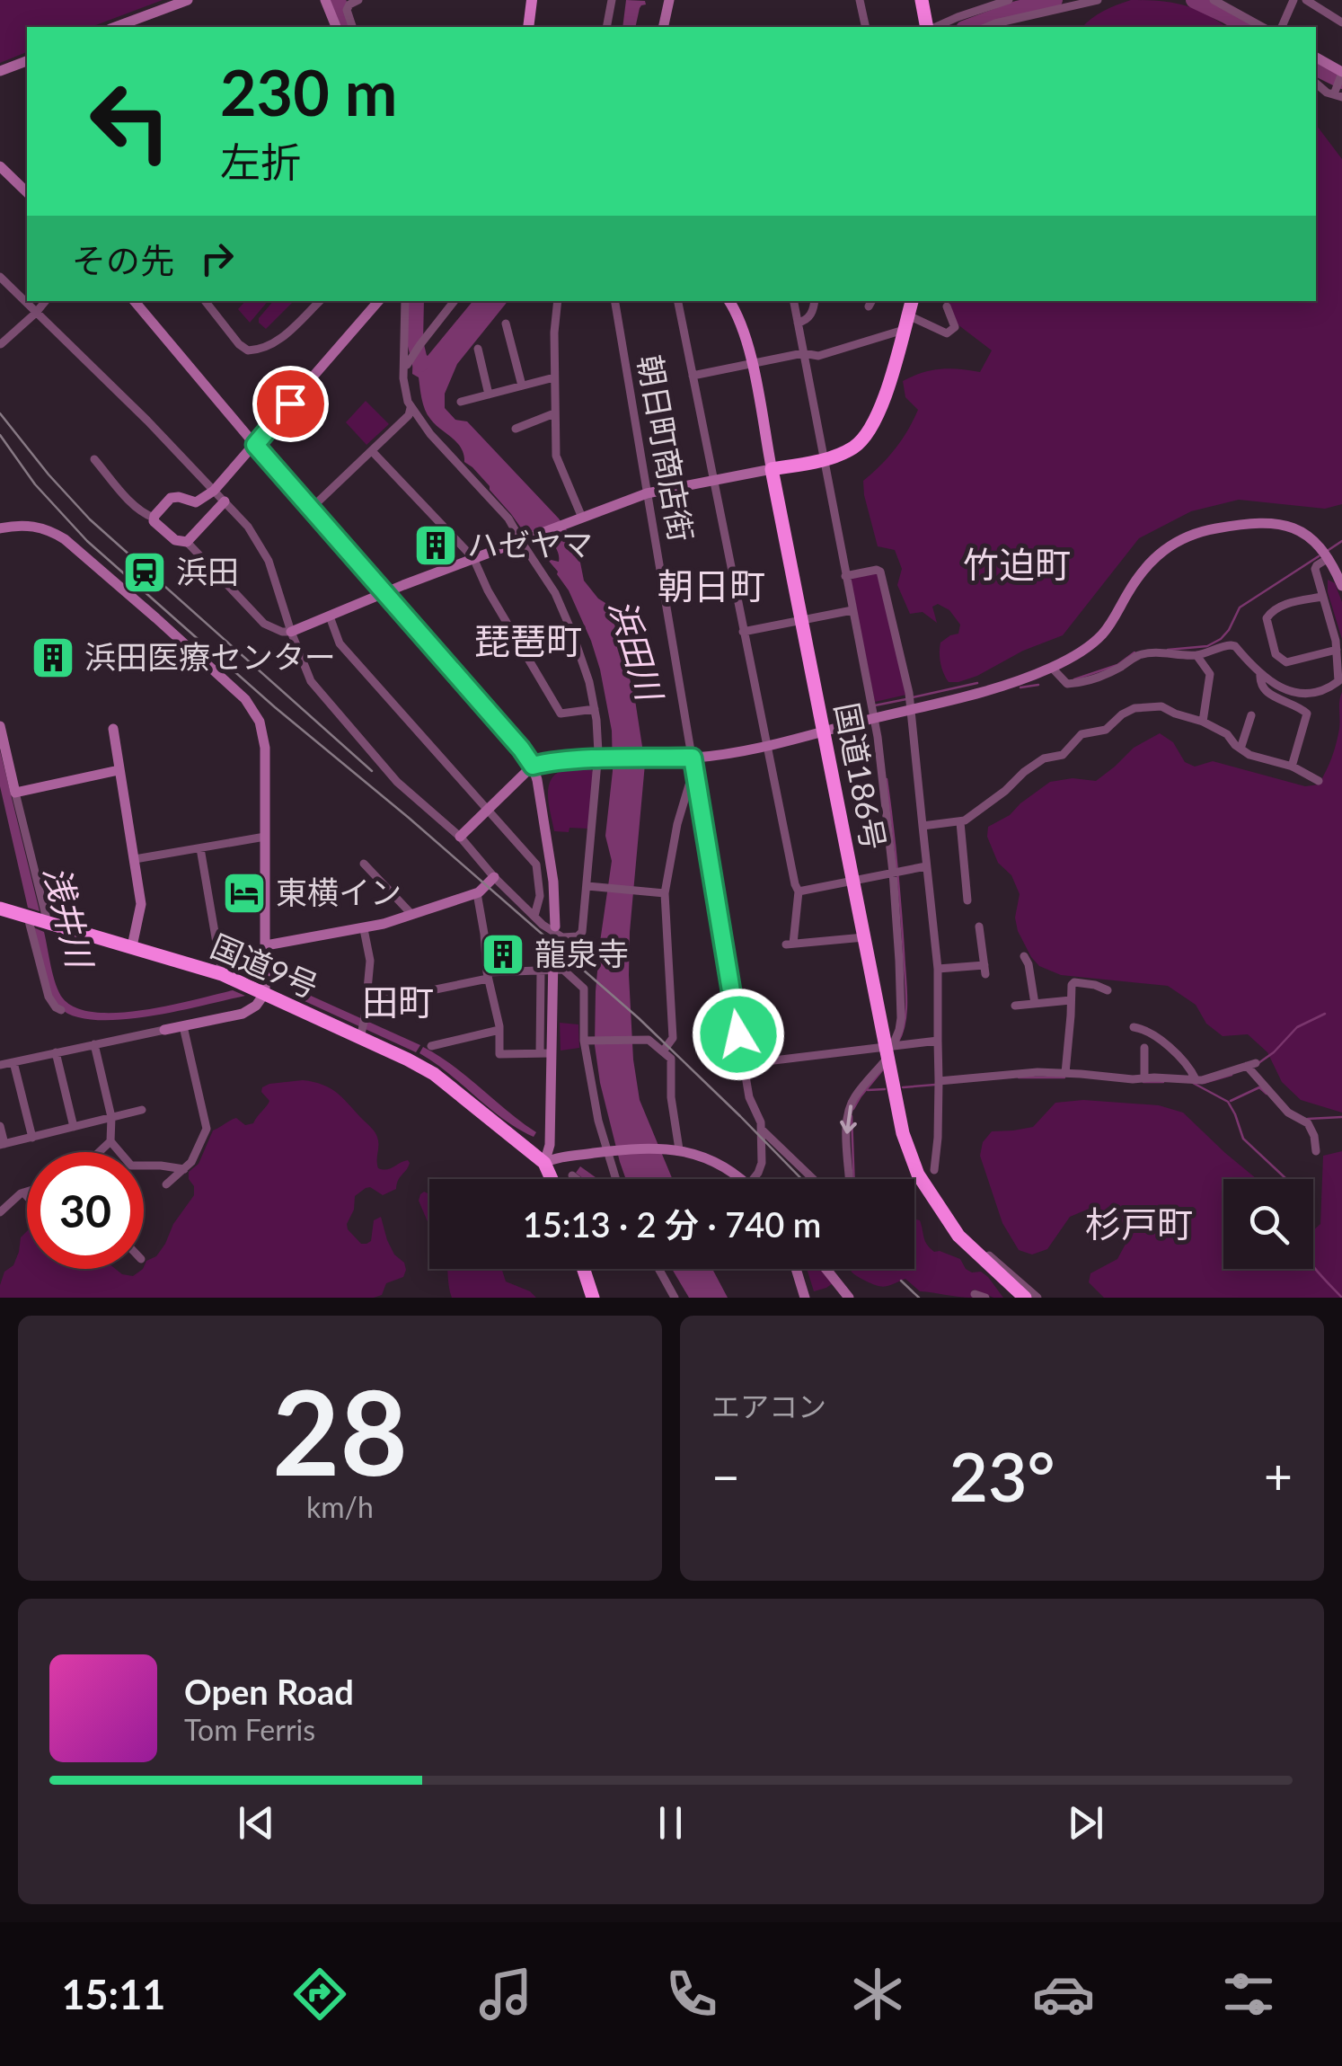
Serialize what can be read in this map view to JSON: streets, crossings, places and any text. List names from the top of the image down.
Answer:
{
  "streets": {
    "highway": ["国道186号", "国道9号"],
    "street": ["朝日町商店街"]
  },
  "districts": [
    "竹迫町",
    "朝日町",
    "琵琶町",
    "田町",
    "杉戸町"
  ],
  "water": ["浜田川", "浅井川"],
  "places": {
    "building": ["ハゼヤマ", "浜田医療センター", "龍泉寺"],
    "station": ["浜田"],
    "hotel": ["東横イン"]
  },
  "page": {
    "turn": ["230 m", "左折"],
    "then": "その先",
    "limit": "30",
    "trip": "15:13 · 2 分 · 740 m",
    "tile": [
      ["28", "km/h"],
      "エアコン"
    ],
    "heat": ["−", "23°", "+"],
    "song": ["Open Road", "Tom Ferris"],
    "tabs": "15:11"
  }
}
